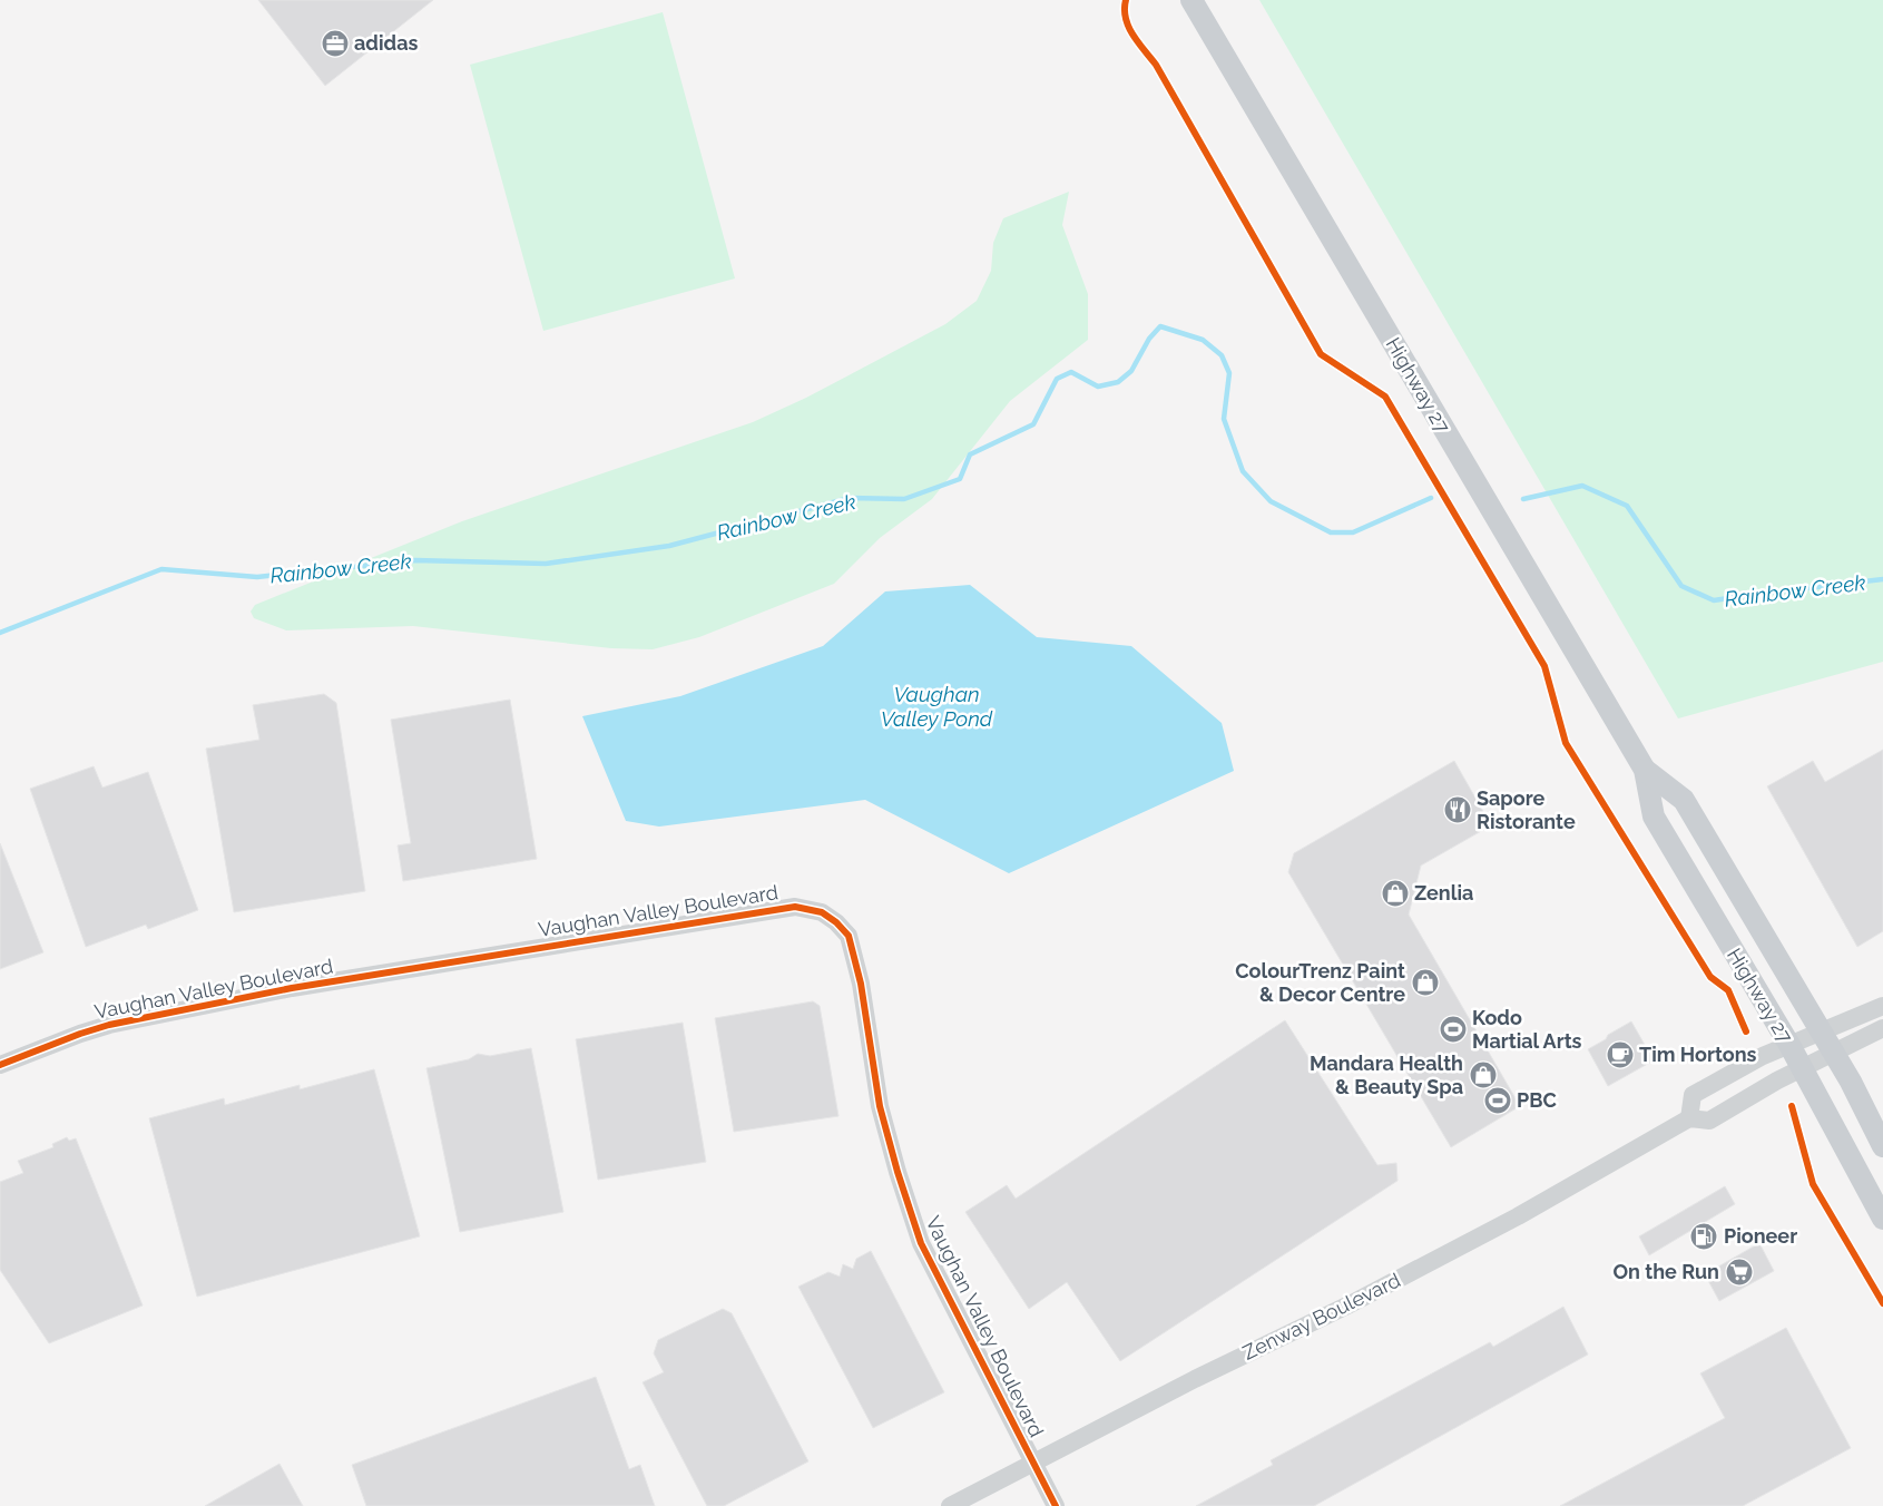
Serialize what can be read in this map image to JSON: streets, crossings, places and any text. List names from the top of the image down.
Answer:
{
  "streets": {
    "main road": ["Highway 27"],
    "street": ["Vaughan Valley Boulevard", "Zenway Boulevard"]
  },
  "crossings": [
    ["Highway 27", "Zenway Boulevard"],
    ["Vaughan Valley Boulevard", "Zenway Boulevard"]
  ],
  "water": ["Rainbow Creek", "Vaughan Valley Pond"],
  "places": {
    "office": ["adidas"],
    "restaurant": ["Sapore Ristorante"],
    "shop": ["Zenlia", "ColourTrenz Paint & Decor Centre", "Mandara Health & Beauty Spa"],
    "sports": ["Kodo Martial Arts", "PBC"],
    "cafe": ["Tim Hortons"],
    "fuel station": ["Pioneer"],
    "supermarket": ["On the Run"]
  }
}
